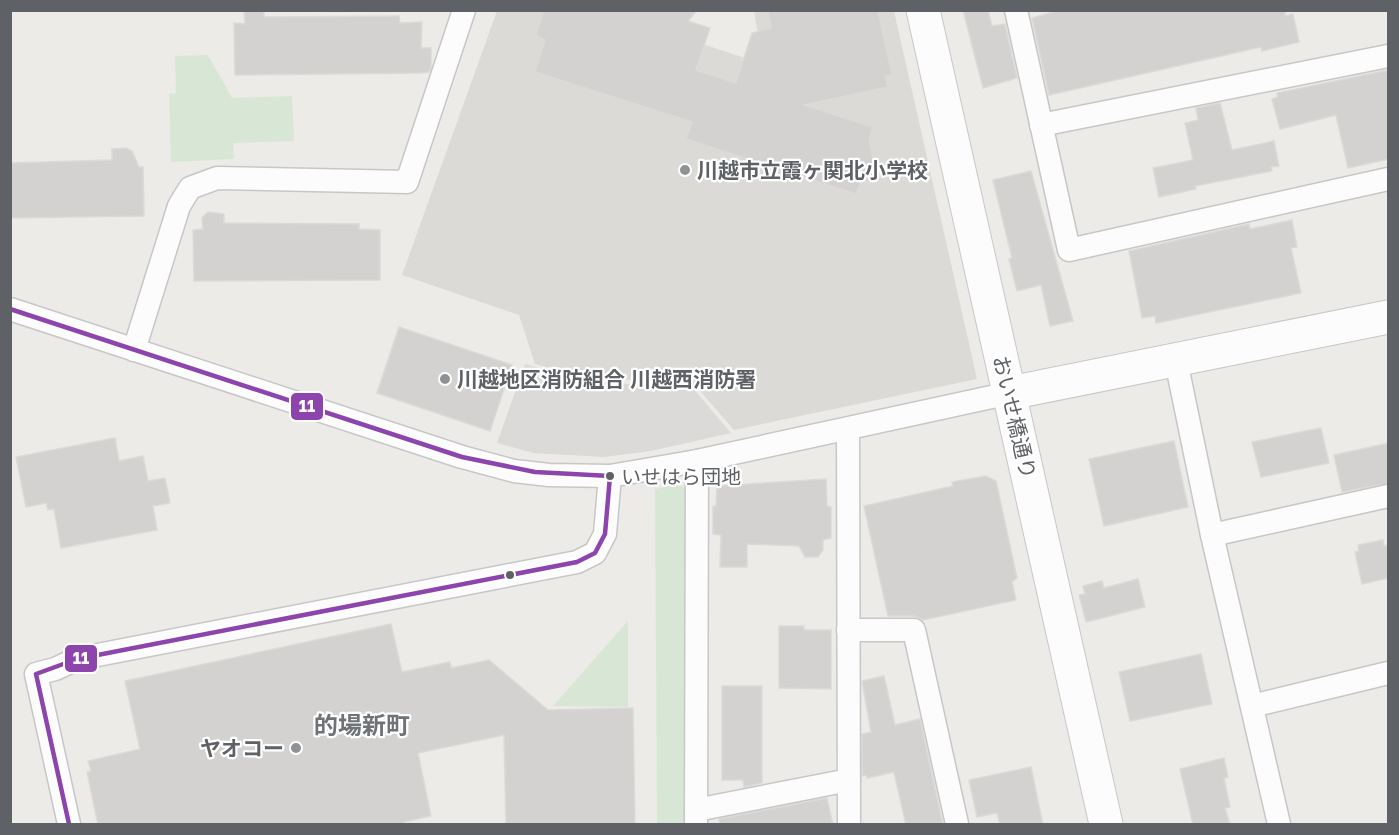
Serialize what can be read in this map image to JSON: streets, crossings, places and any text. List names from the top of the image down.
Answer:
{
  "streets": {
    "street": ["おいせ橋通り"]
  },
  "districts": ["的場新町"],
  "places": [
    "川越市立霞ヶ関北小学校",
    "川越地区消防組合 川越西消防署",
    "いせはら団地",
    "ヤオコー"
  ],
  "lines": ["transit line 11"]
}
